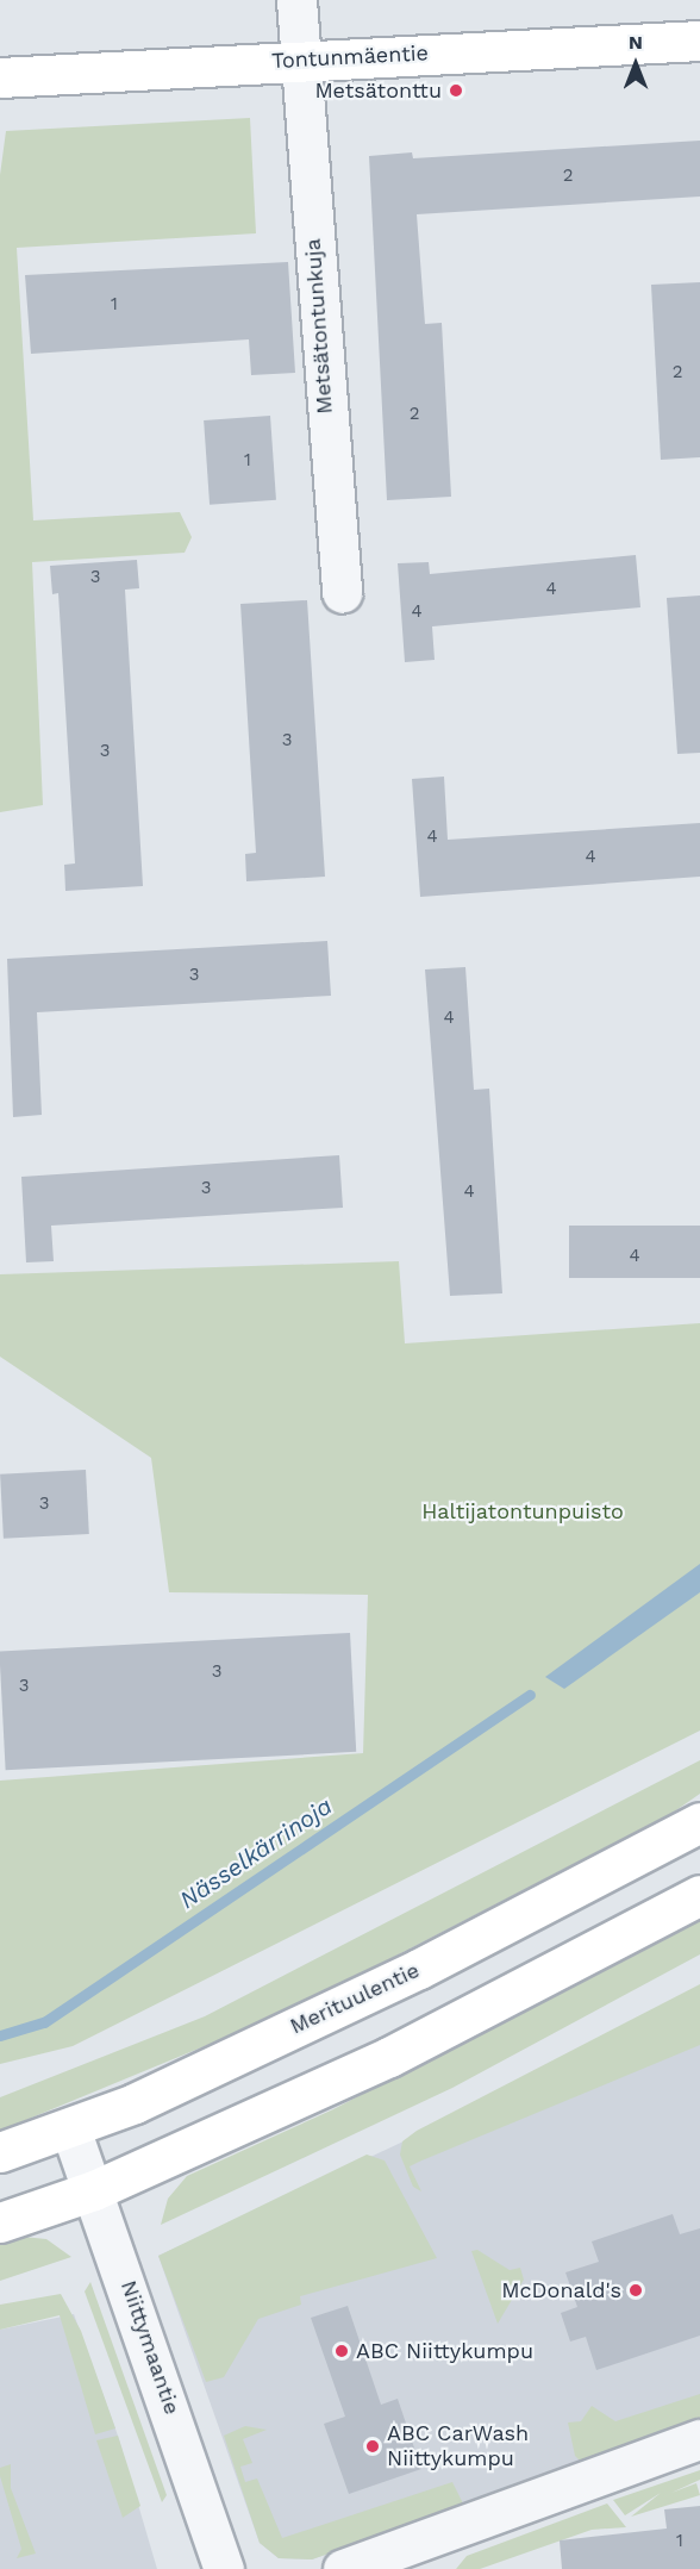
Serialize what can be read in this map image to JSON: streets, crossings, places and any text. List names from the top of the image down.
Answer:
{
  "streets": {
    "main road": ["Tontunmäentie", "Merituulentie"],
    "street": ["Metsätontunkuja", "Niittymaantie"]
  },
  "crossings": [
    ["Tontunmäentie", "Metsätontunkuja"],
    ["Merituulentie", "Niittymaantie"]
  ],
  "water": ["Nässelkärrinoja"],
  "parks": ["Haltijatontunpuisto"],
  "places": [
    "Metsätonttu",
    "McDonald's",
    "ABC Niittykumpu",
    "ABC CarWash Niittykumpu"
  ],
  "house_numbers": [
    "2",
    "1",
    "2",
    "2",
    "1",
    "3",
    "4",
    "4",
    "3",
    "3",
    "4",
    "4",
    "3",
    "4",
    "3",
    "4",
    "4",
    "3",
    "3",
    "3",
    "1"
  ],
  "north": "top"
}
